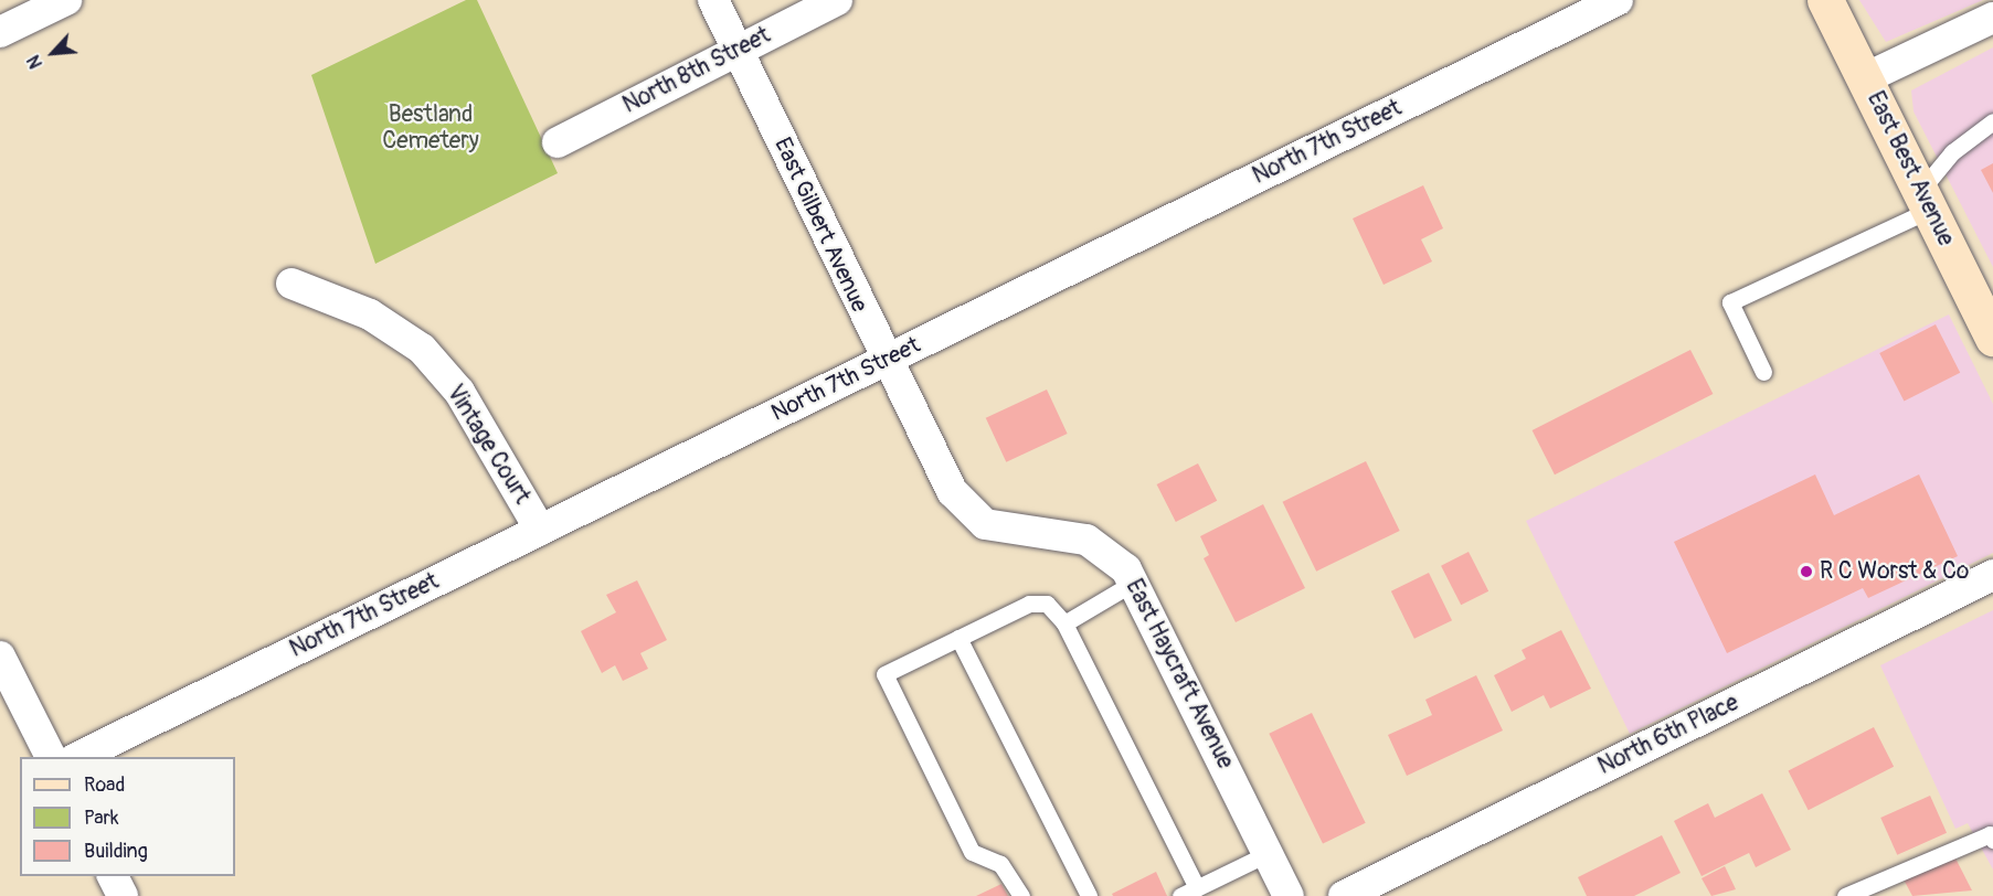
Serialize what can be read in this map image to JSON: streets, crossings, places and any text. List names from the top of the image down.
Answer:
{
  "streets": {
    "main road": ["East Best Avenue"],
    "street": [
      "North 8th Street",
      "North 7th Street",
      "East Gilbert Avenue",
      "Vintage Court",
      "East Haycraft Avenue",
      "North 6th Place"
    ]
  },
  "crossings": [
    ["North 8th Street", "East Gilbert Avenue"],
    ["North 7th Street", "East Gilbert Avenue"],
    ["North 7th Street", "Vintage Court"],
    ["East Gilbert Avenue", "East Haycraft Avenue"]
  ],
  "parks": ["Bestland Cemetery"],
  "places": ["R C Worst & Co"],
  "legend": ["Road", "Park", "Building"],
  "north": "bottom left"
}
